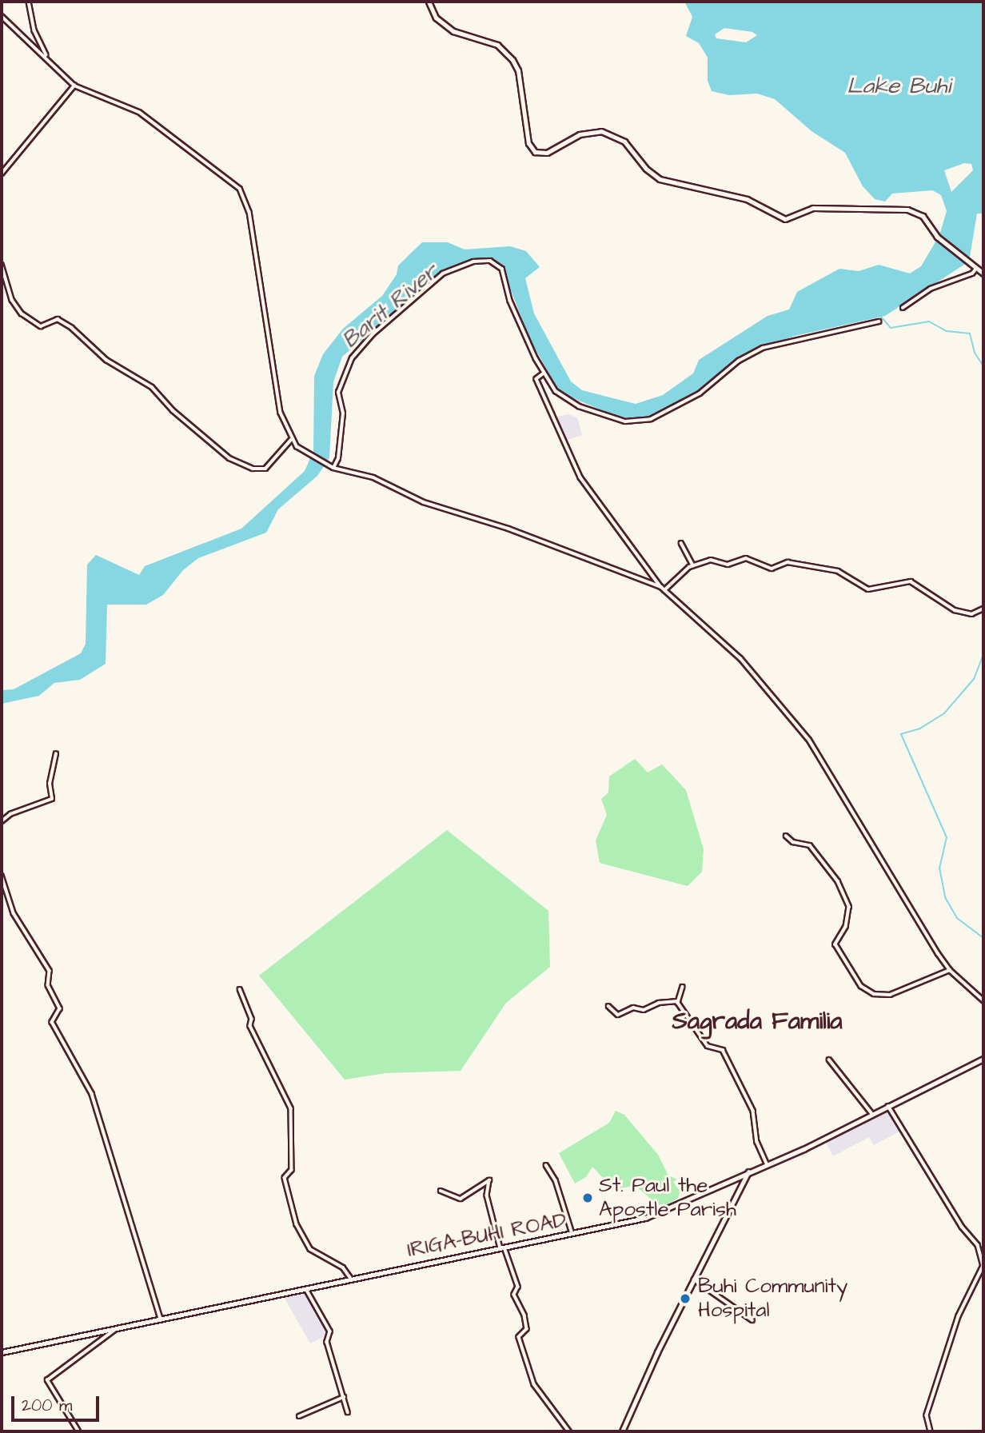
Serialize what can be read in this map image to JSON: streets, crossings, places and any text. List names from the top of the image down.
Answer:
{
  "streets": {
    "main road": ["IRIGA-BUHI ROAD"]
  },
  "districts": ["Sagrada Familia"],
  "water": ["Lake Buhi", "Barit River"],
  "places": ["St. Paul the Apostle Parish", "Buhi Community Hospital"],
  "scale_bar": "200 m"
}
